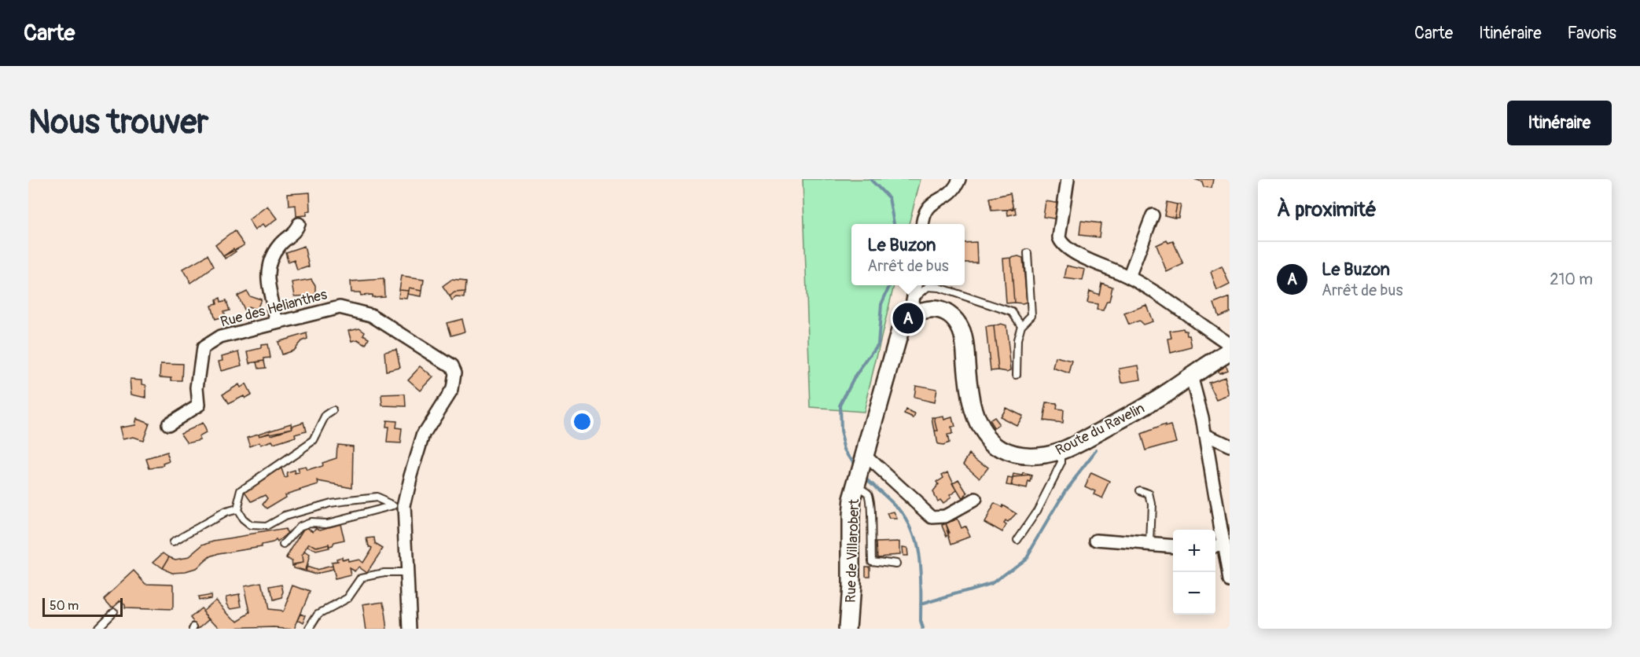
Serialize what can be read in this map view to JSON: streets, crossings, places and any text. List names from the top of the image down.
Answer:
{
  "streets": {
    "main road": ["Route du Ravelin", "Rue de Villarobert"],
    "street": ["Rue des Helianthes"]
  },
  "scale_bar": "50 m",
  "page": {
    "header": "Carte",
    "nav": ["Carte", "Itinéraire", "Favoris"],
    "buttons": "Itinéraire",
    "title": "Nous trouver",
    "heading": "À proximité",
    "popup": ["Le Buzon", "Arrêt de bus"],
    "list": [
      {
        "mark": "A",
        "name": "Le Buzon",
        "note": "Arrêt de bus",
        "value": "210 m"
      }
    ],
    "pins": "A",
    "map_buttons": ["+", "−"],
    "scale": "50 m"
  }
}
